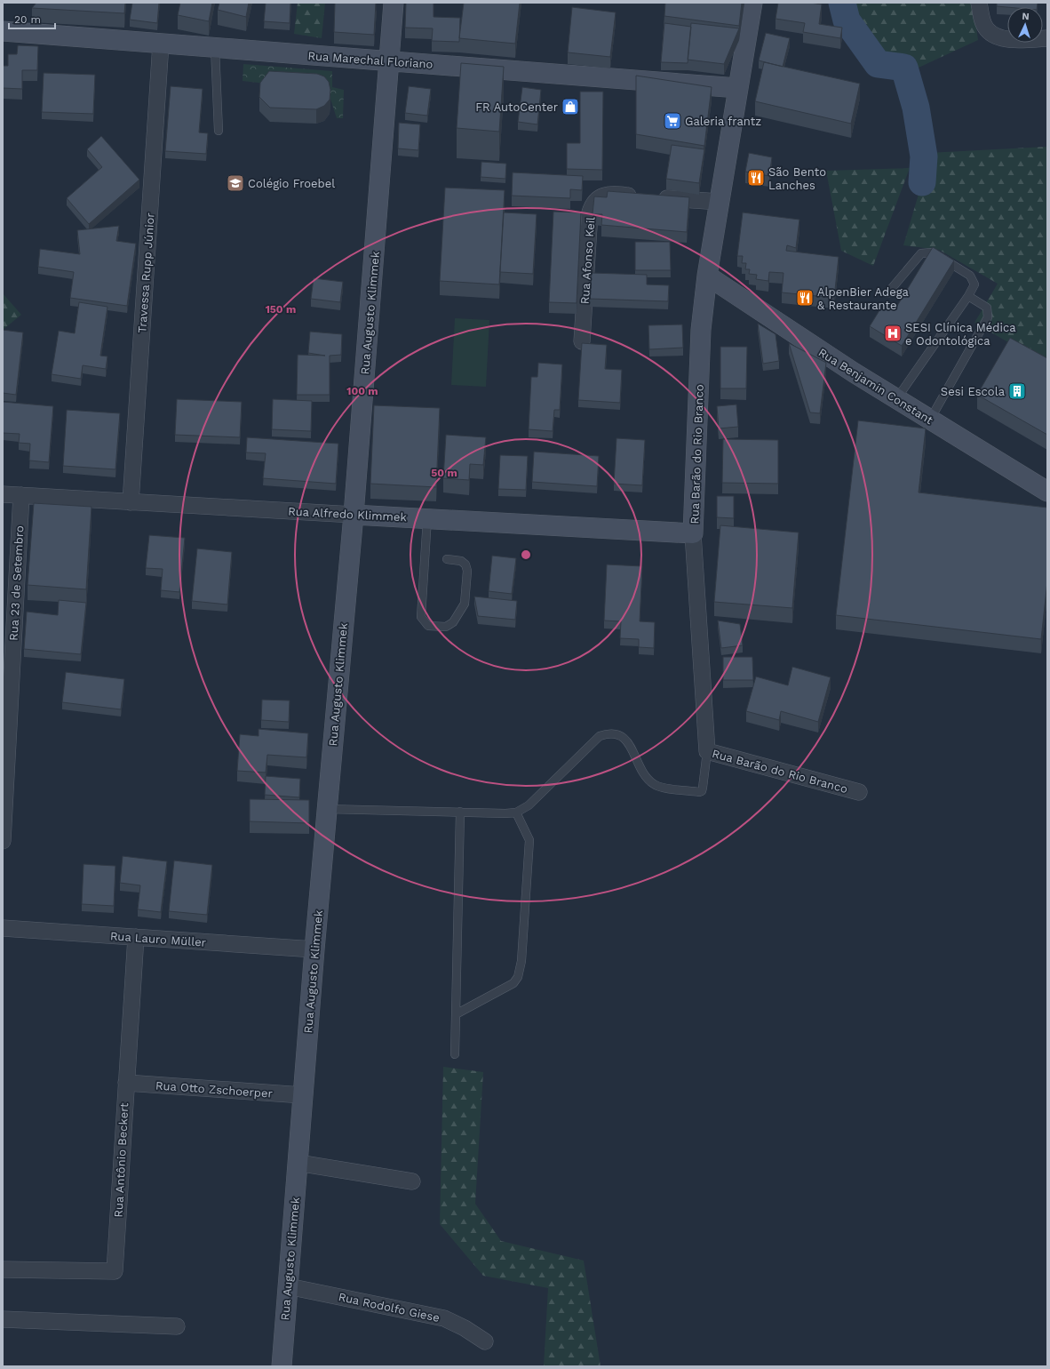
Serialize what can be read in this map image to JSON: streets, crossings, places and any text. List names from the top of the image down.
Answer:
{
  "streets": {
    "street": [
      "Rua Marechal Floriano",
      "Rua Afonso Keil",
      "Travessa Rupp Júnior",
      "Rua Augusto Klimmek",
      "Rua Benjamin Constant",
      "Rua Barão do Rio Branco",
      "Rua Alfredo Klimmek",
      "Rua 23 de Setembro",
      "Rua Lauro Müller",
      "Rua Otto Zschoerper",
      "Rua Antônio Beckert",
      "Rua Rodolfo Giese"
    ]
  },
  "crossings": [
    ["Rua Marechal Floriano", "Travessa Rupp Júnior"],
    ["Rua Marechal Floriano", "Rua Augusto Klimmek"],
    ["Rua Marechal Floriano", "Rua Barão do Rio Branco"],
    ["Rua Afonso Keil", "Rua Barão do Rio Branco"],
    ["Travessa Rupp Júnior", "Rua Alfredo Klimmek"],
    ["Rua Augusto Klimmek", "Rua Alfredo Klimmek"],
    ["Rua Augusto Klimmek", "Rua Lauro Müller"],
    ["Rua Augusto Klimmek", "Rua Otto Zschoerper"],
    ["Rua Augusto Klimmek", "Rua Rodolfo Giese"],
    ["Rua Benjamin Constant", "Rua Barão do Rio Branco"],
    ["Rua Barão do Rio Branco", "Rua Alfredo Klimmek"],
    ["Rua Alfredo Klimmek", "Rua 23 de Setembro"],
    ["Rua Lauro Müller", "Rua Antônio Beckert"],
    ["Rua Otto Zschoerper", "Rua Antônio Beckert"]
  ],
  "places": {
    "shop": ["FR AutoCenter"],
    "supermarket": ["Galeria frantz"],
    "restaurant": ["São Bento Lanches", "AlpenBier Adega & Restaurante"],
    "school or university": ["Colégio Froebel"],
    "hospital": ["SESI Clínica Médica e Odontológica"],
    "building": ["Sesi Escola"]
  },
  "scale_bar": "20 m",
  "north": "top",
  "rings": ["150 m", "100 m", "50 m"]
}
